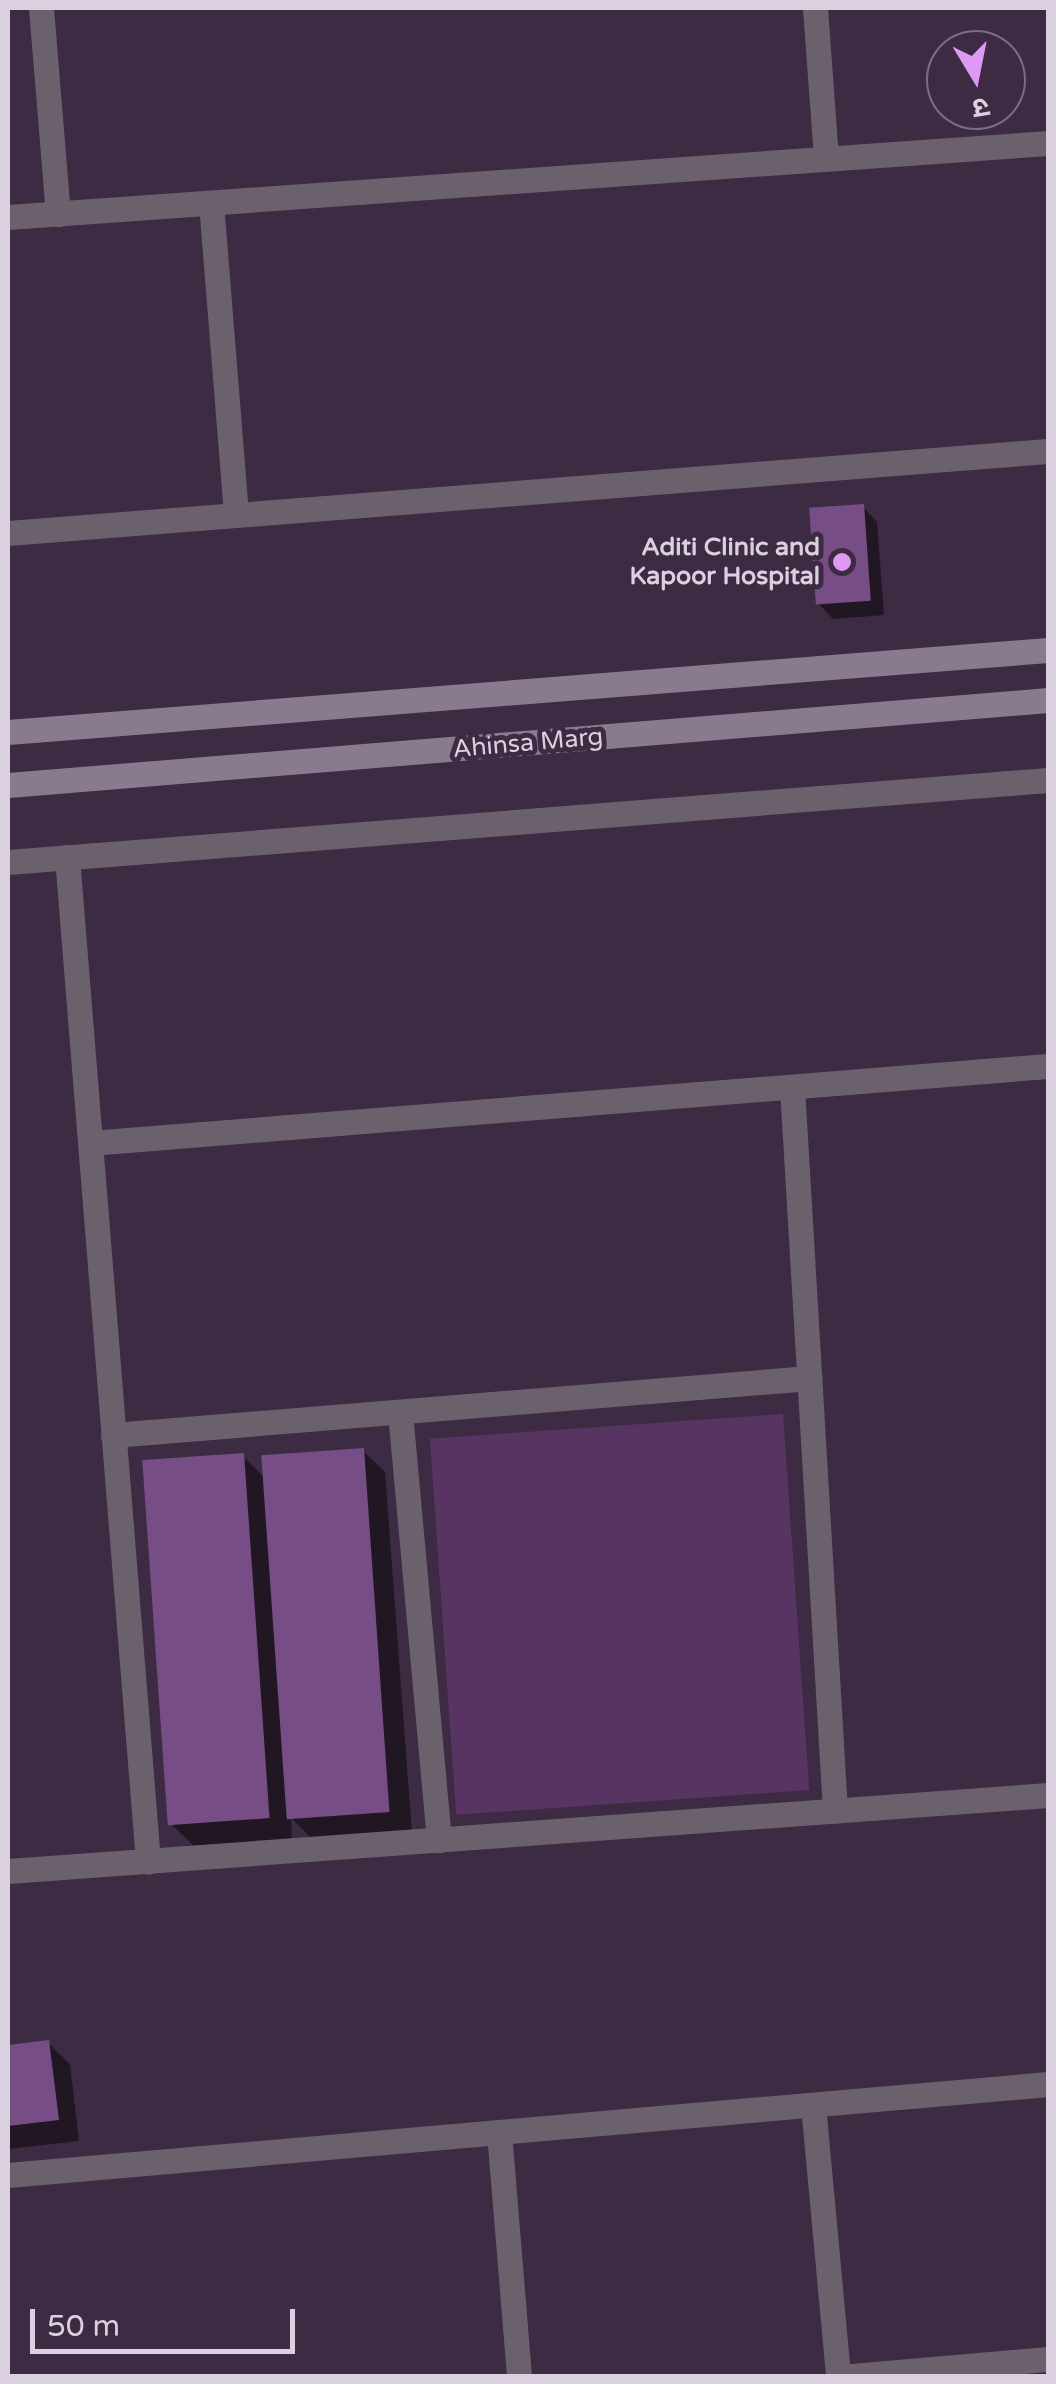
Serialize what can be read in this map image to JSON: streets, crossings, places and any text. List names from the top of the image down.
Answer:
{
  "streets": {
    "street": ["Ahinsa Marg"]
  },
  "places": ["Aditi Clinic and Kapoor Hospital"],
  "scale_bar": "50 m",
  "north": "bottom"
}
